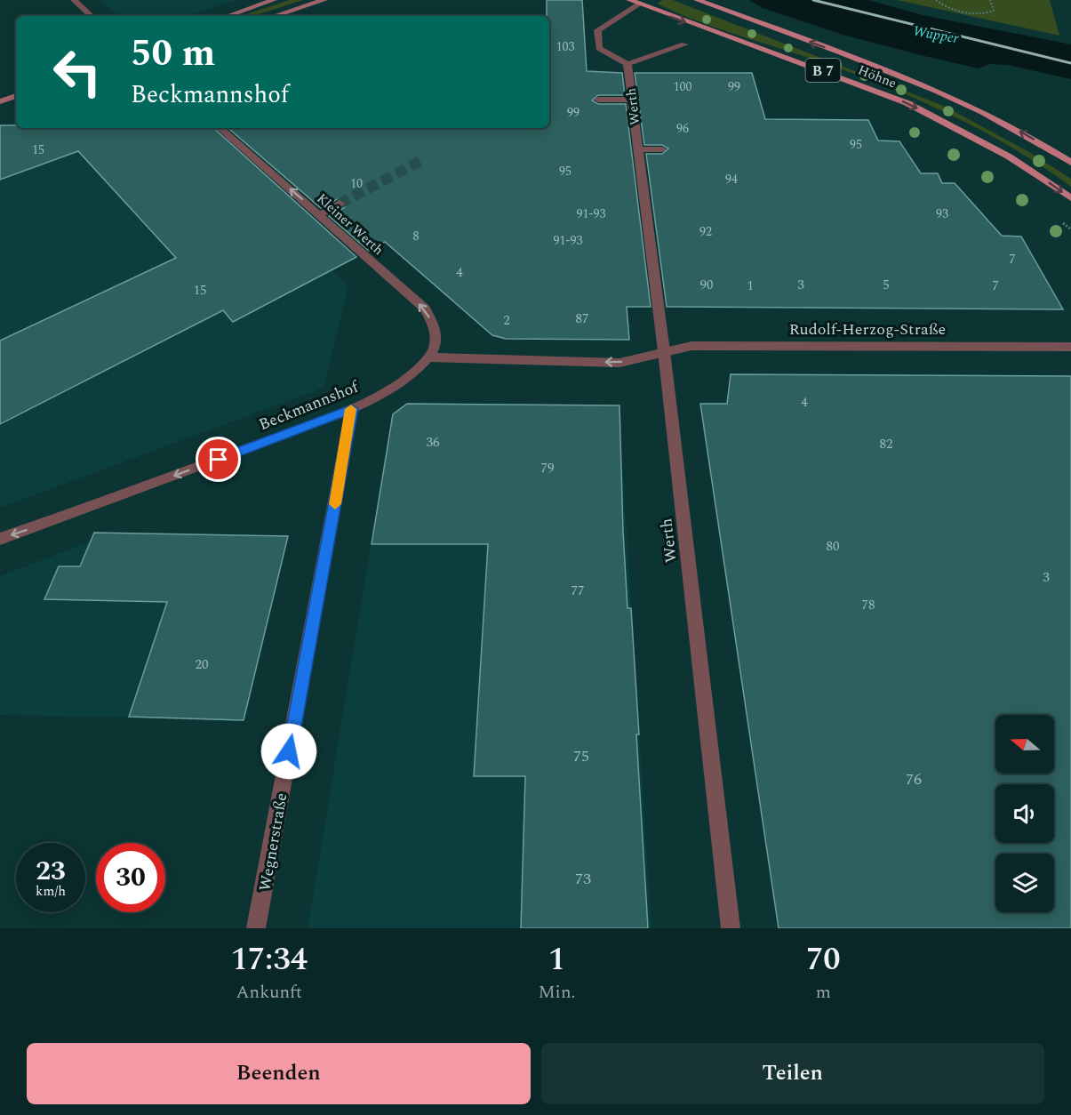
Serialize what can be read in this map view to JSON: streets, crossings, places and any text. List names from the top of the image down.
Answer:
{
  "streets": {
    "main road": ["B 7", "Höhne"],
    "street": [
      "Werth",
      "Kleiner Werth",
      "Rudolf-Herzog-Straße",
      "Beckmannshof",
      "Wegnerstraße"
    ]
  },
  "crossings": [
    ["Werth", "Rudolf-Herzog-Straße"],
    ["Kleiner Werth", "Beckmannshof"],
    ["Beckmannshof", "Wegnerstraße"]
  ],
  "one_way": ["Kleiner Werth", "Beckmannshof"],
  "water": ["Wupper"],
  "house_numbers": [
    "103",
    "100",
    "99",
    "99",
    "96",
    "95",
    "15",
    "95",
    "94",
    "10",
    "91-93",
    "93",
    "92",
    "8",
    "91-93",
    "7",
    "4",
    "90",
    "3",
    "5",
    "1",
    "7",
    "15",
    "87",
    "2",
    "4",
    "36",
    "82",
    "79",
    "80",
    "3",
    "77",
    "78",
    "20",
    "75",
    "76",
    "73"
  ],
  "north": "left",
  "page": {
    "turn": ["50 m", "Beckmannshof"],
    "speed": "23 km/h",
    "limit": "30",
    "eta": [
      "17:34",
      "Ankunft",
      "1",
      "Min.",
      "70",
      "m"
    ],
    "buttons": ["Beenden", "Teilen"]
  }
}
